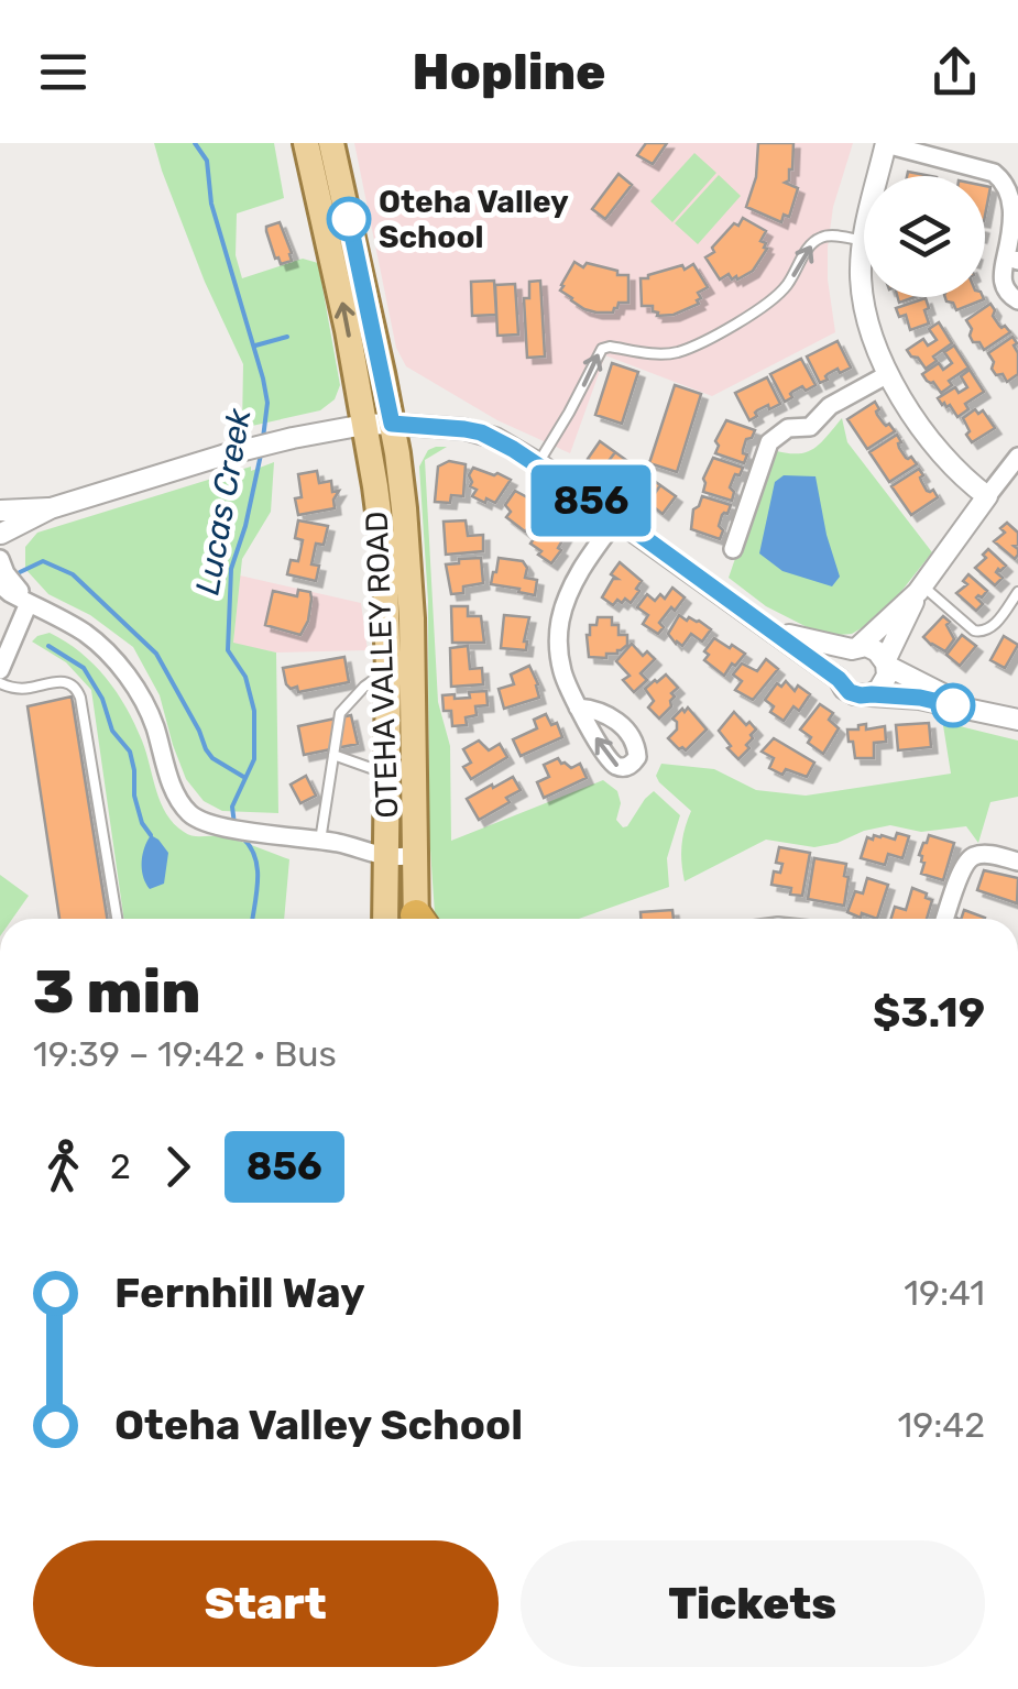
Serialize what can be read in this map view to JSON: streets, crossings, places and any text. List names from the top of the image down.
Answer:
{
  "streets": {
    "main road": ["OTEHA VALLEY ROAD"]
  },
  "water": ["Lucas Creek"],
  "places": ["Oteha Valley School"],
  "lines": ["bus line 856"],
  "page": {
    "header": "Hopline",
    "on_map": "856",
    "heading": ["3 min", "19:39 – 19:42 · Bus", "$3.19"],
    "legs": ["2", "856"],
    "list": [
      {
        "name": "Fernhill Way",
        "value": "19:41"
      },
      {
        "name": "Oteha Valley School",
        "value": "19:42"
      }
    ],
    "buttons": ["Start", "Tickets"]
  }
}
